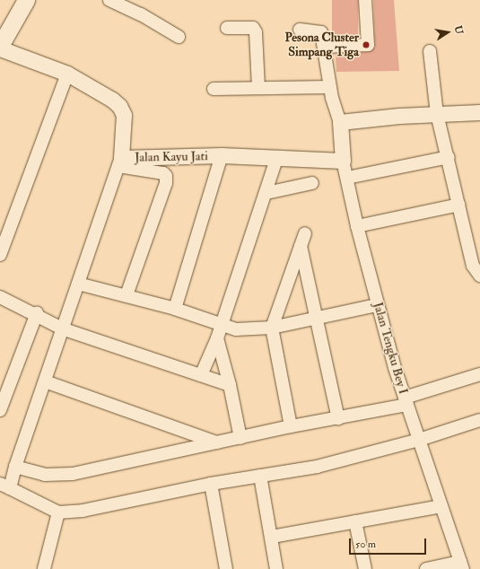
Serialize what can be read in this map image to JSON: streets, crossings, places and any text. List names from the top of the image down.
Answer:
{
  "streets": {
    "street": ["Jalan Kayu Jati", "Jalan Tengku Bey I"]
  },
  "crossings": [
    ["Jalan Kayu Jati", "Jalan Tengku Bey I"]
  ],
  "places": ["Pesona Cluster Simpang Tiga"],
  "scale_bar": "50 m",
  "north": "right"
}
